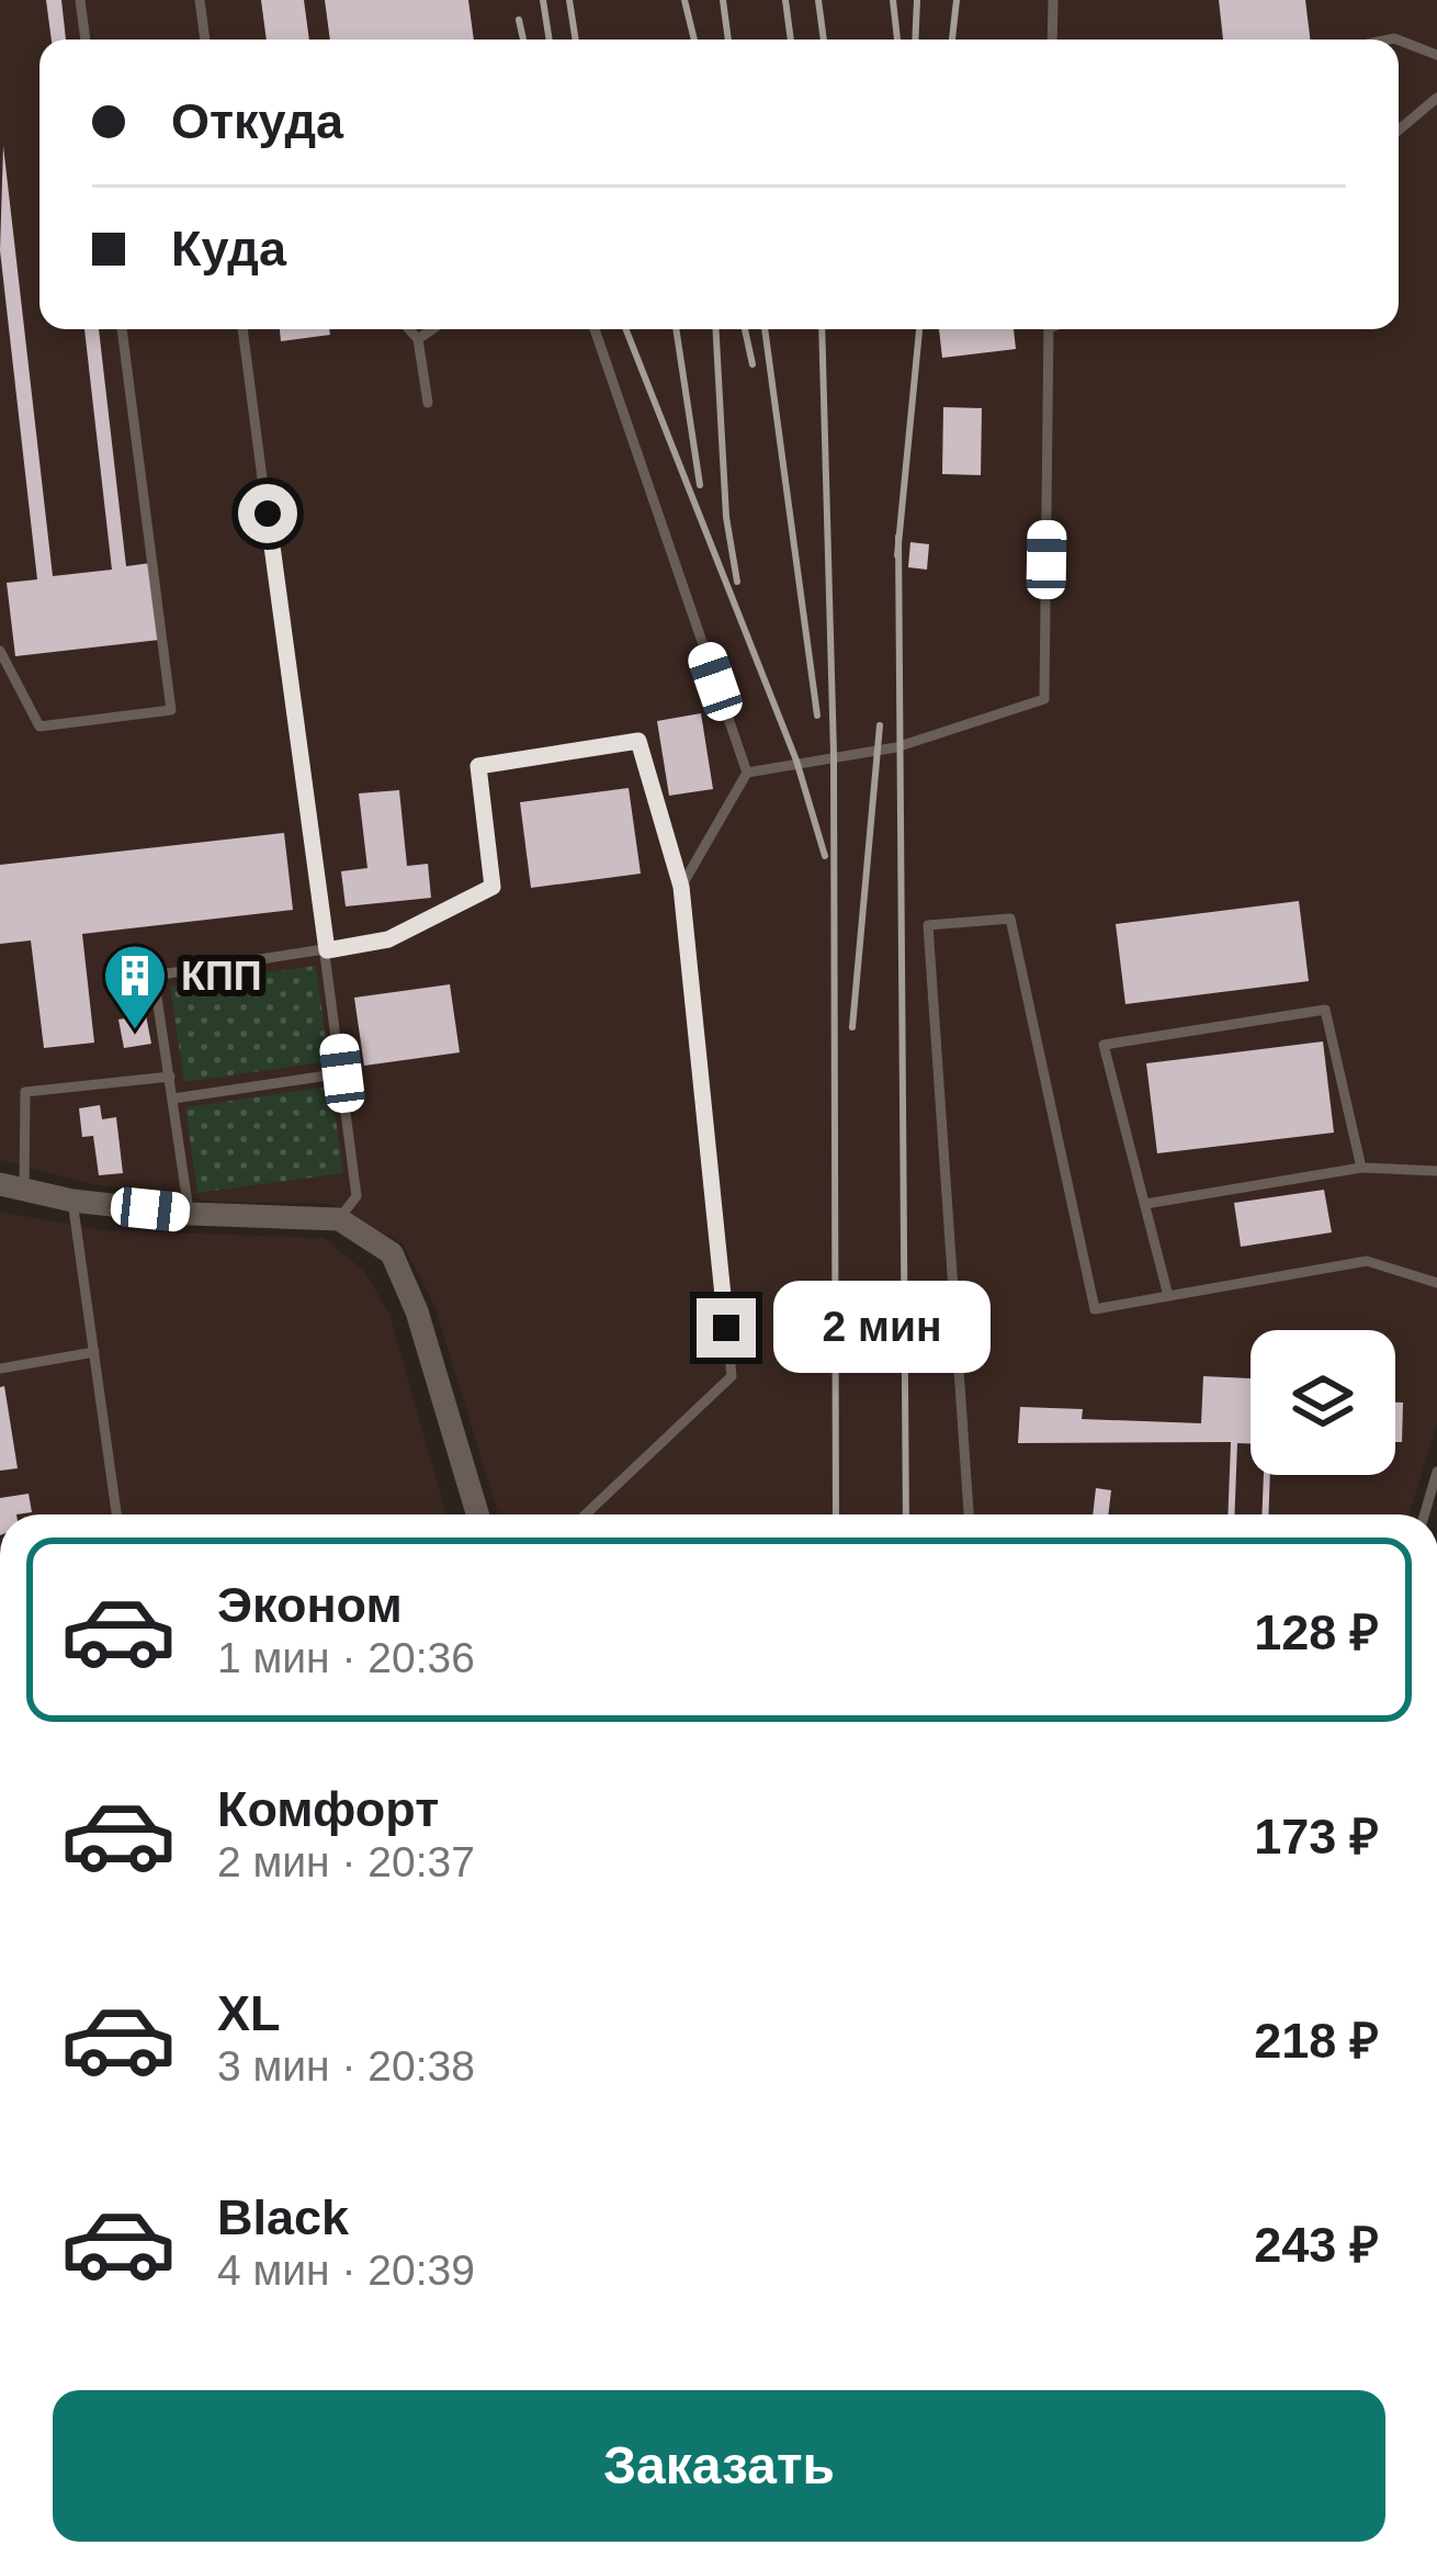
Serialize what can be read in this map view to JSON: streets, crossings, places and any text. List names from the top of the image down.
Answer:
{
  "places": {
    "building": ["КПП"]
  },
  "page": {
    "banner": ["Откуда", "Куда"],
    "bubble": "2 мин",
    "list": [
      {
        "name": "Эконом",
        "note": "1 мин · 20:36",
        "value": "128 ₽"
      },
      {
        "name": "Комфорт",
        "note": "2 мин · 20:37",
        "value": "173 ₽"
      },
      {
        "name": "XL",
        "note": "3 мин · 20:38",
        "value": "218 ₽"
      },
      {
        "name": "Black",
        "note": "4 мин · 20:39",
        "value": "243 ₽"
      }
    ],
    "buttons": "Заказать"
  }
}
